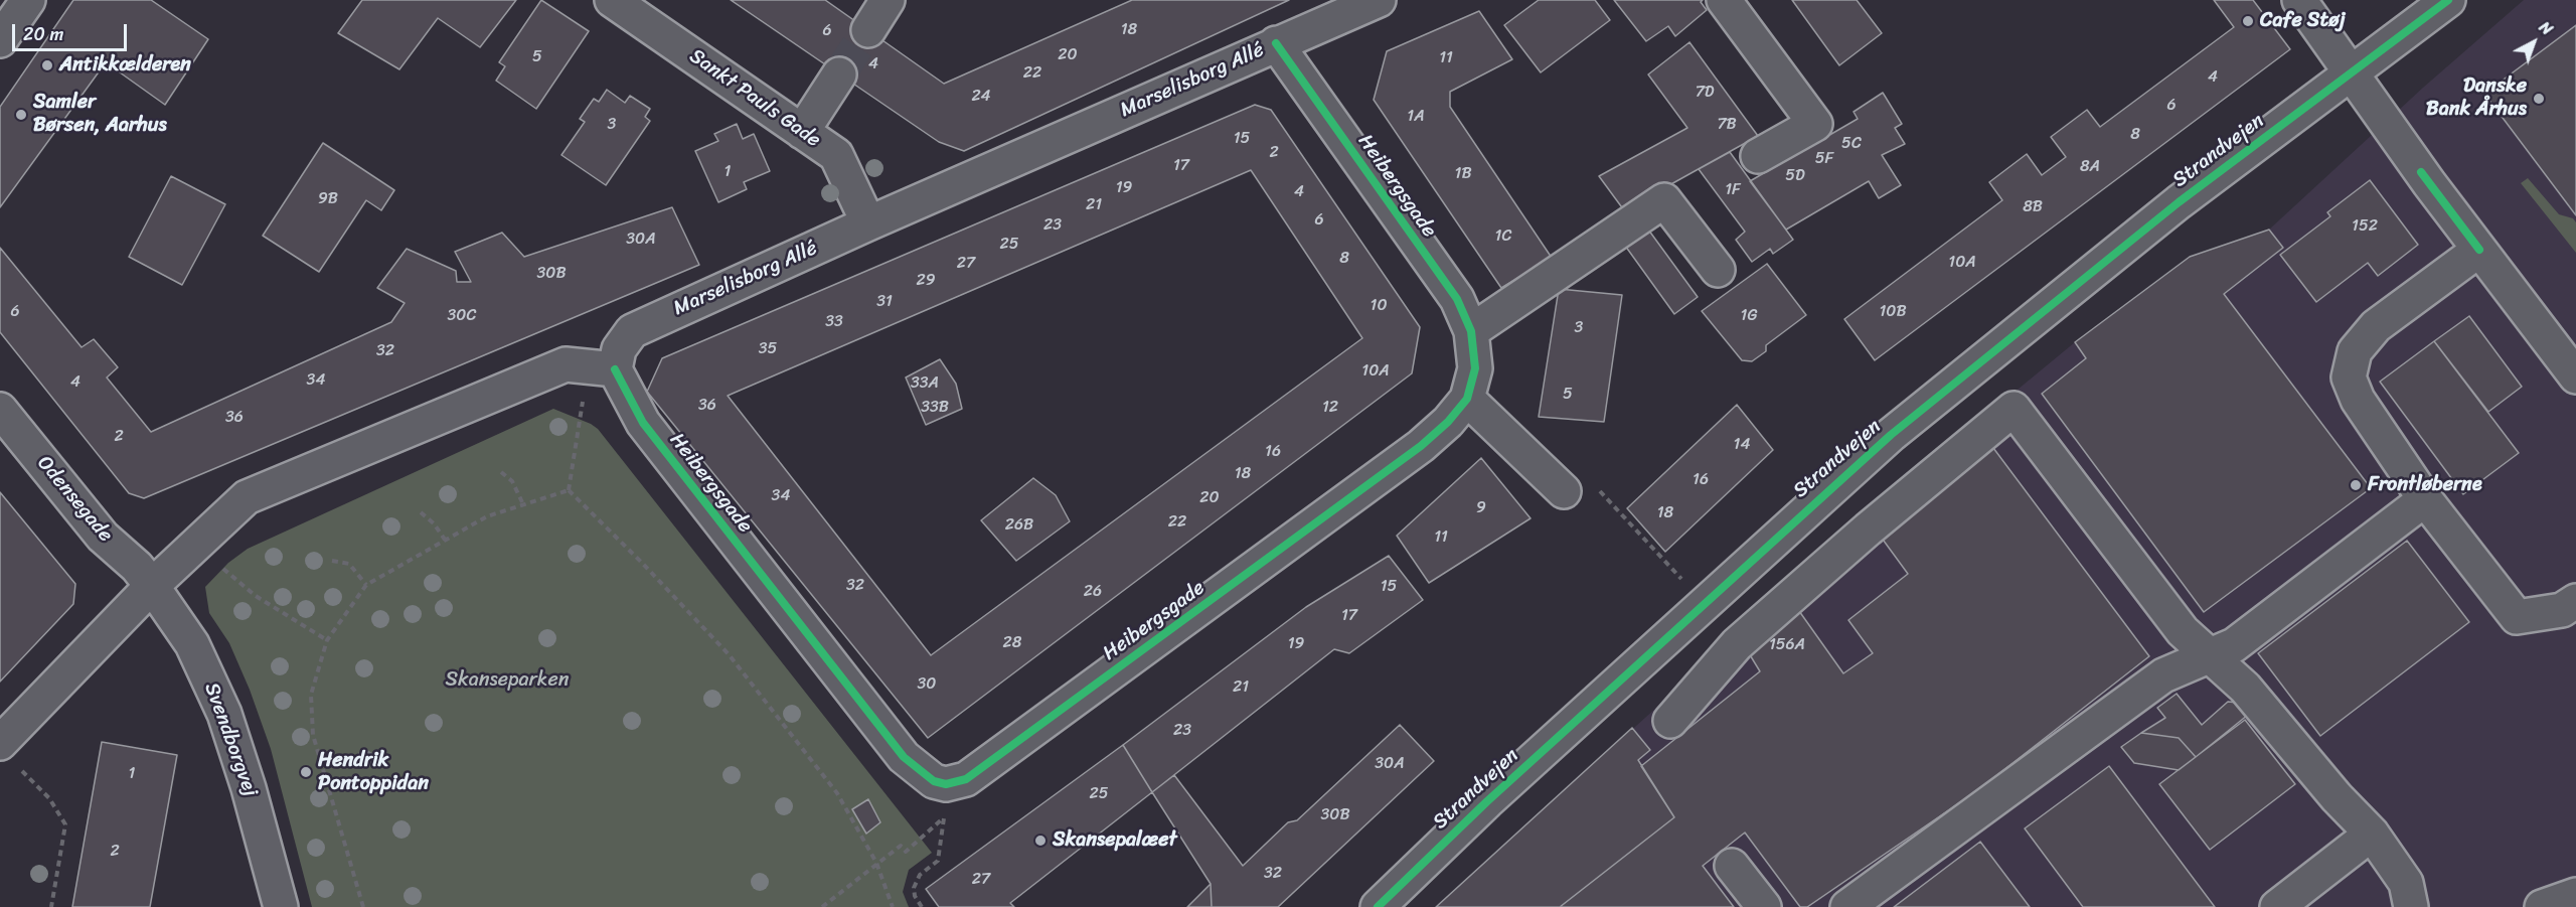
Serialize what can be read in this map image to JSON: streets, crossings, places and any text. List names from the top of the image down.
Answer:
{
  "streets": {
    "street": [
      "Marselisborg Allé",
      "Sankt Pauls Gade",
      "Strandvejen",
      "Heibergsgade",
      "Odensegade",
      "Svendborgvej"
    ]
  },
  "crossings": [
    ["Marselisborg Allé", "Sankt Pauls Gade"],
    ["Marselisborg Allé", "Heibergsgade"],
    ["Odensegade", "Svendborgvej"]
  ],
  "parks": ["Skanseparken"],
  "places": [
    "Cafe Støj",
    "Antikkælderen",
    "Danske Bank Århus",
    "Samler Børsen, Aarhus",
    "Frontløberne",
    "Hendrik Pontoppidan",
    "Skansepalæet"
  ],
  "house_numbers": [
    "18",
    "6",
    "20",
    "5",
    "11",
    "4",
    "22",
    "4",
    "7D",
    "24",
    "6",
    "1A",
    "3",
    "7B",
    "8",
    "15",
    "5C",
    "2",
    "5F",
    "17",
    "8A",
    "1",
    "1B",
    "5D",
    "19",
    "1F",
    "4",
    "9B",
    "21",
    "8B",
    "6",
    "23",
    "152",
    "1C",
    "30A",
    "25",
    "8",
    "10A",
    "27",
    "30B",
    "29",
    "31",
    "10",
    "6",
    "10B",
    "30C",
    "1G",
    "33",
    "3",
    "35",
    "32",
    "10A",
    "34",
    "4",
    "33A",
    "5",
    "36",
    "33B",
    "12",
    "36",
    "2",
    "14",
    "16",
    "18",
    "16",
    "34",
    "20",
    "9",
    "18",
    "22",
    "26B",
    "11",
    "32",
    "15",
    "26",
    "17",
    "28",
    "19",
    "156A",
    "30",
    "21",
    "23",
    "30A",
    "1",
    "25",
    "30B",
    "2",
    "32",
    "27"
  ],
  "scale_bar": "20 m",
  "north": "top right"
}
